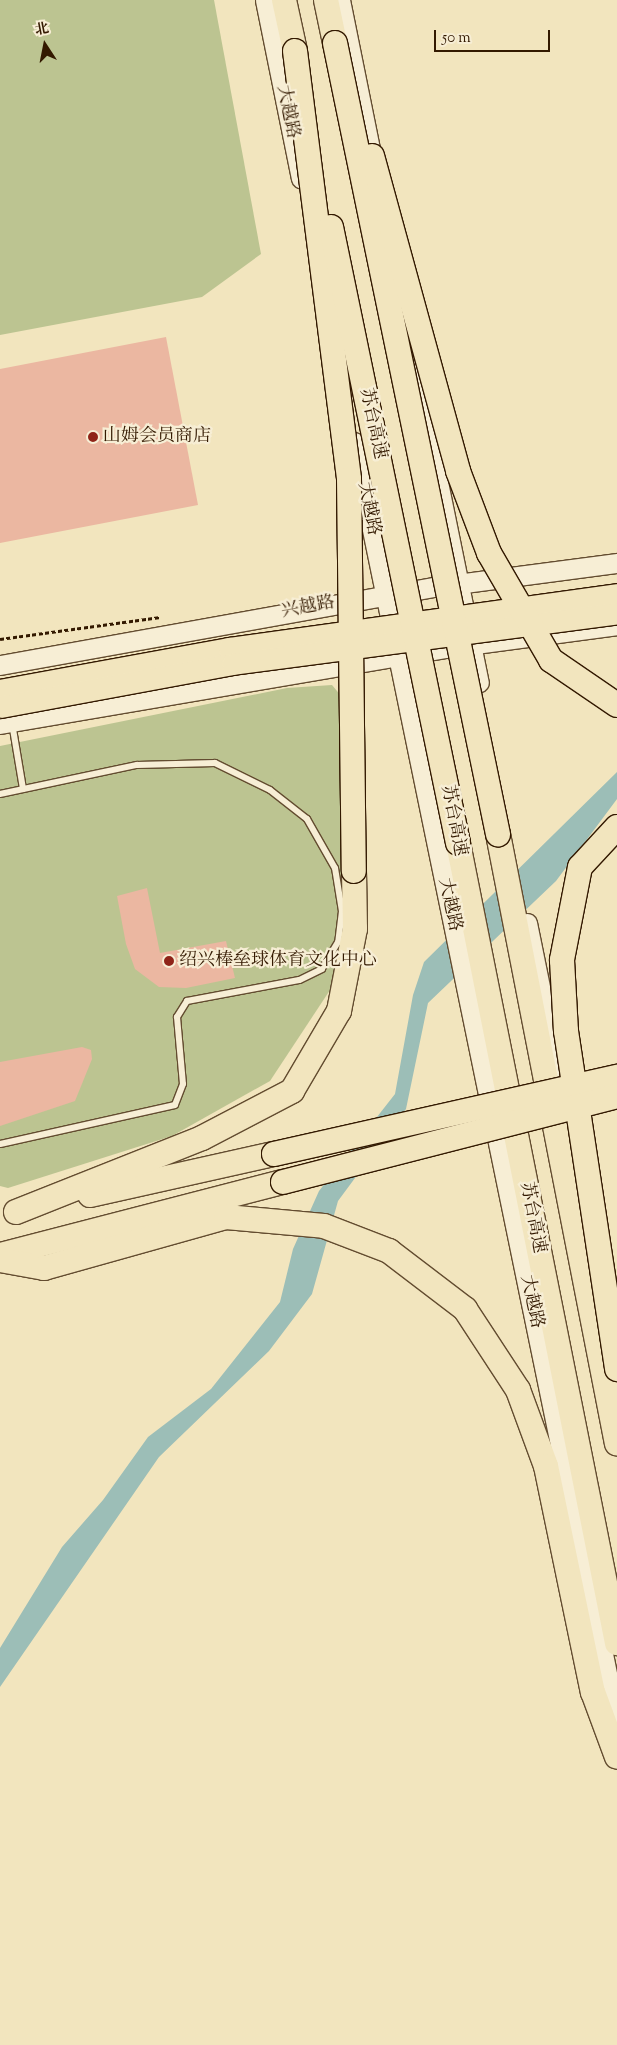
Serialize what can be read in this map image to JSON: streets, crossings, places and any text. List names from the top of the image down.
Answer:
{
  "streets": {
    "highway": ["苏台高速"],
    "main road": ["大越路", "兴越路"]
  },
  "crossings": [
    ["大越路", "兴越路"]
  ],
  "places": ["山姆会员商店", "绍兴棒垒球体育文化中心"],
  "scale_bar": "50 m",
  "north": "top"
}
